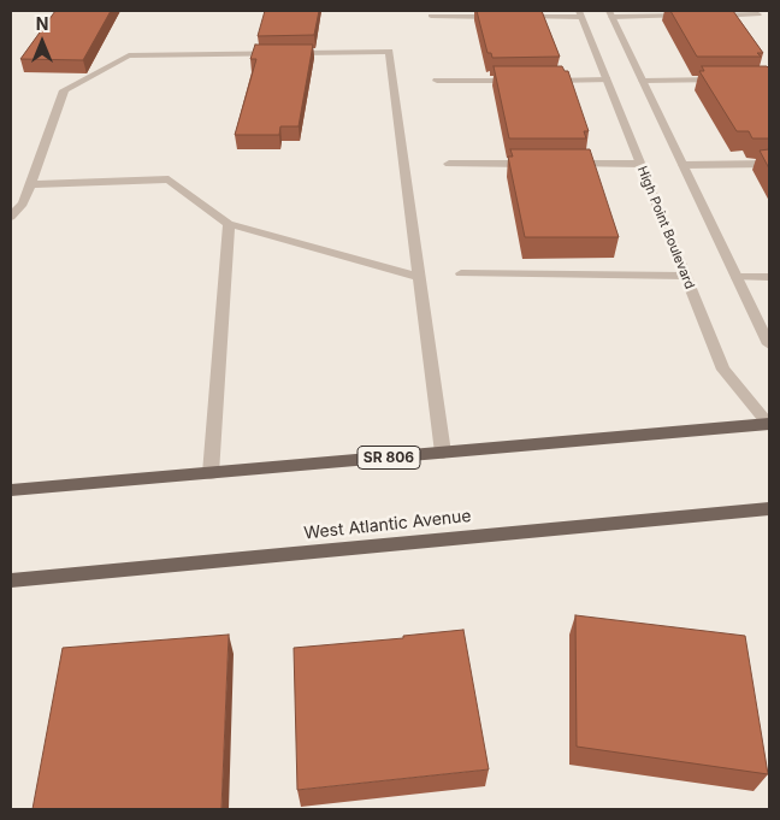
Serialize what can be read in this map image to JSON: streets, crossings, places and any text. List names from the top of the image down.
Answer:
{
  "streets": {
    "main road": ["SR 806", "West Atlantic Avenue"],
    "street": ["High Point Boulevard"]
  },
  "crossings": [
    ["High Point Boulevard", "SR 806"]
  ],
  "north": "top"
}
